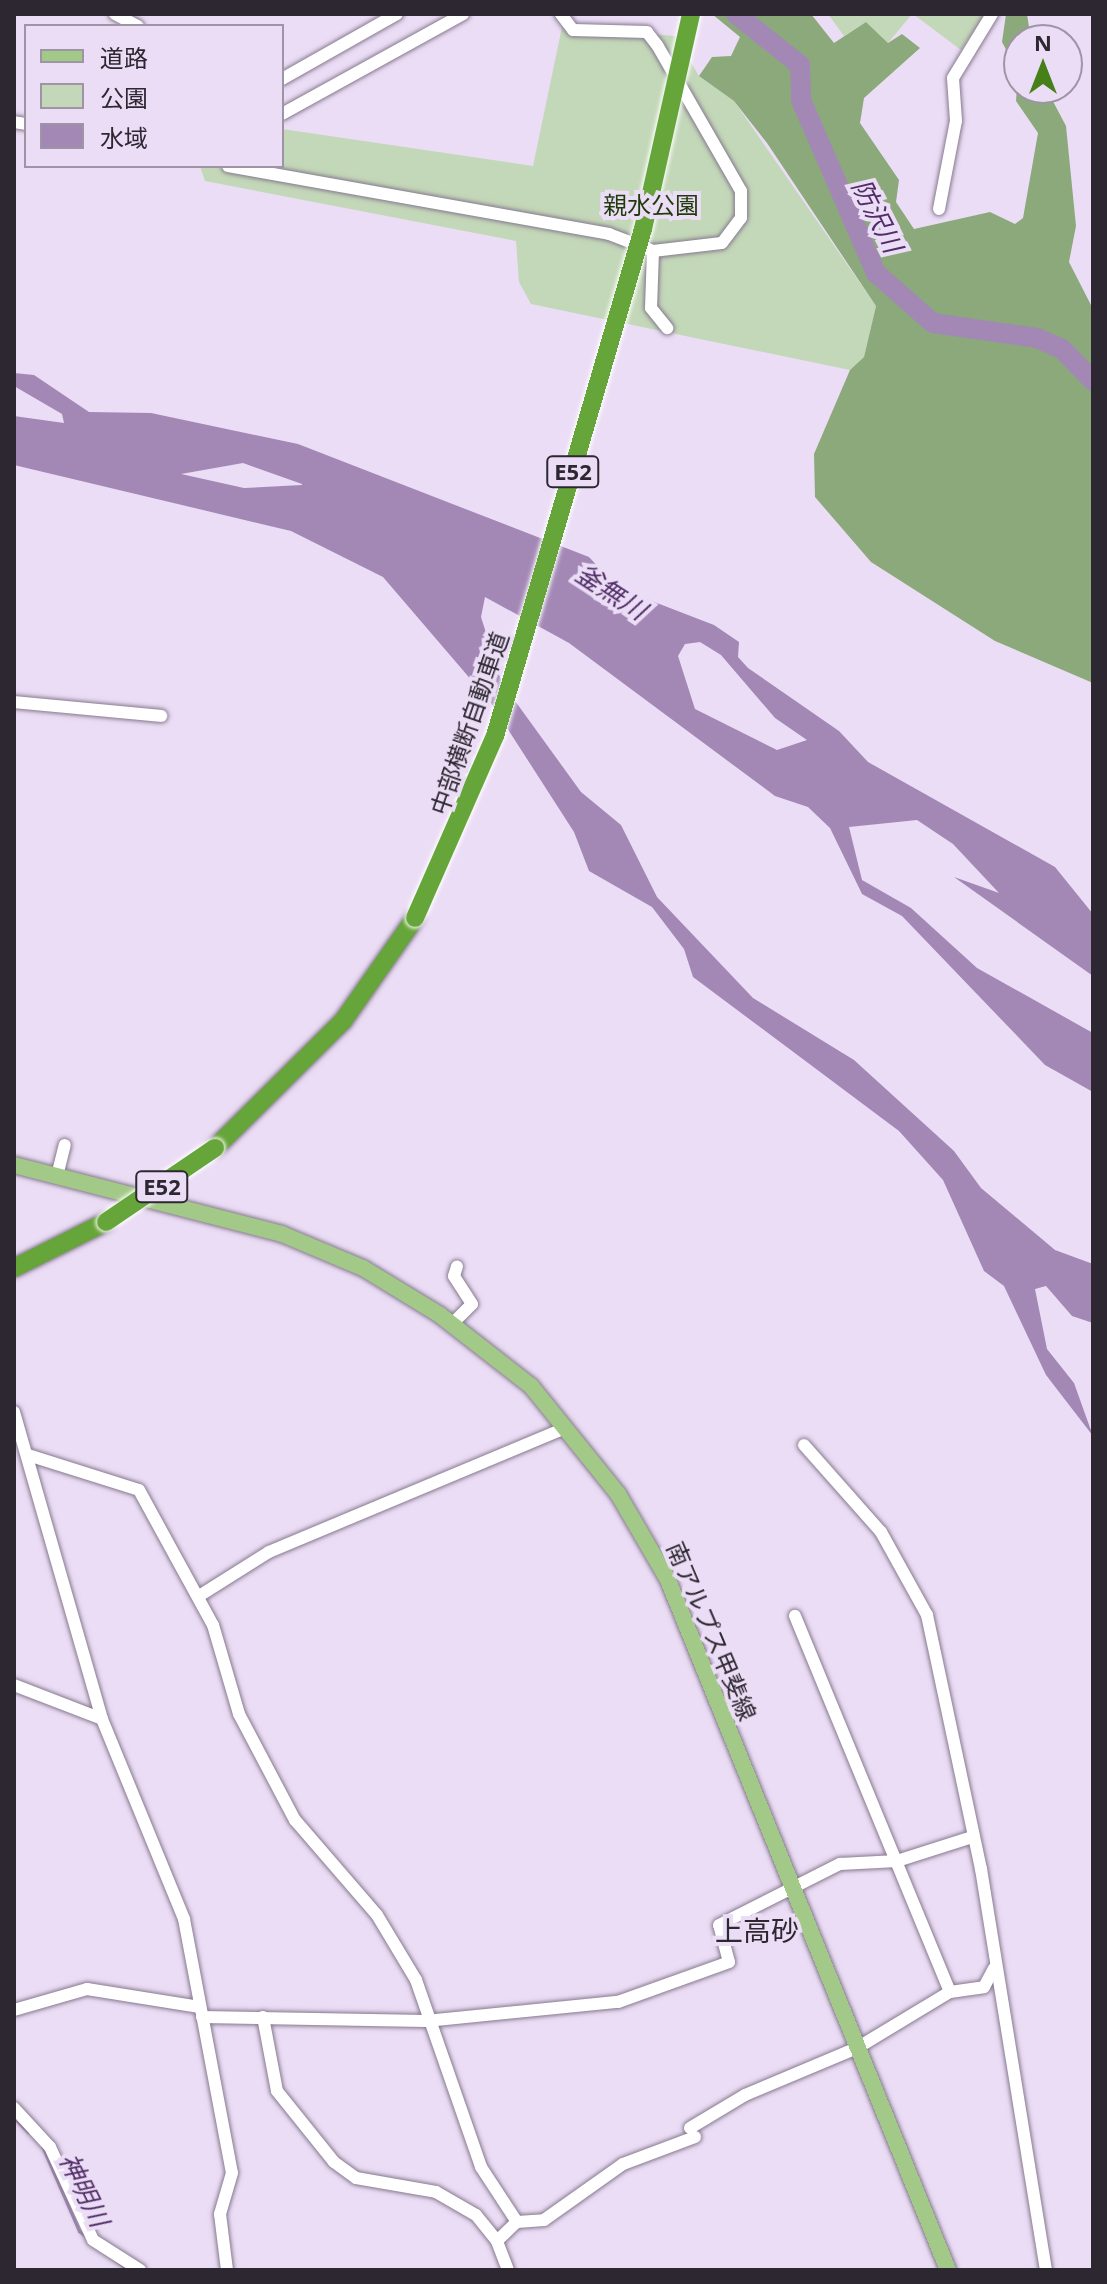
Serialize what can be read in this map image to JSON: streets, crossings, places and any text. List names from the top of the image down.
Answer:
{
  "streets": {
    "highway": ["E52", "中部横断自動車道"],
    "main road": ["南アルプス甲斐線"]
  },
  "districts": ["上高砂"],
  "water": ["防沢川", "釜無川", "神明川"],
  "parks": ["親水公園"],
  "legend": ["道路", "公園", "水域"],
  "north": "top"
}
